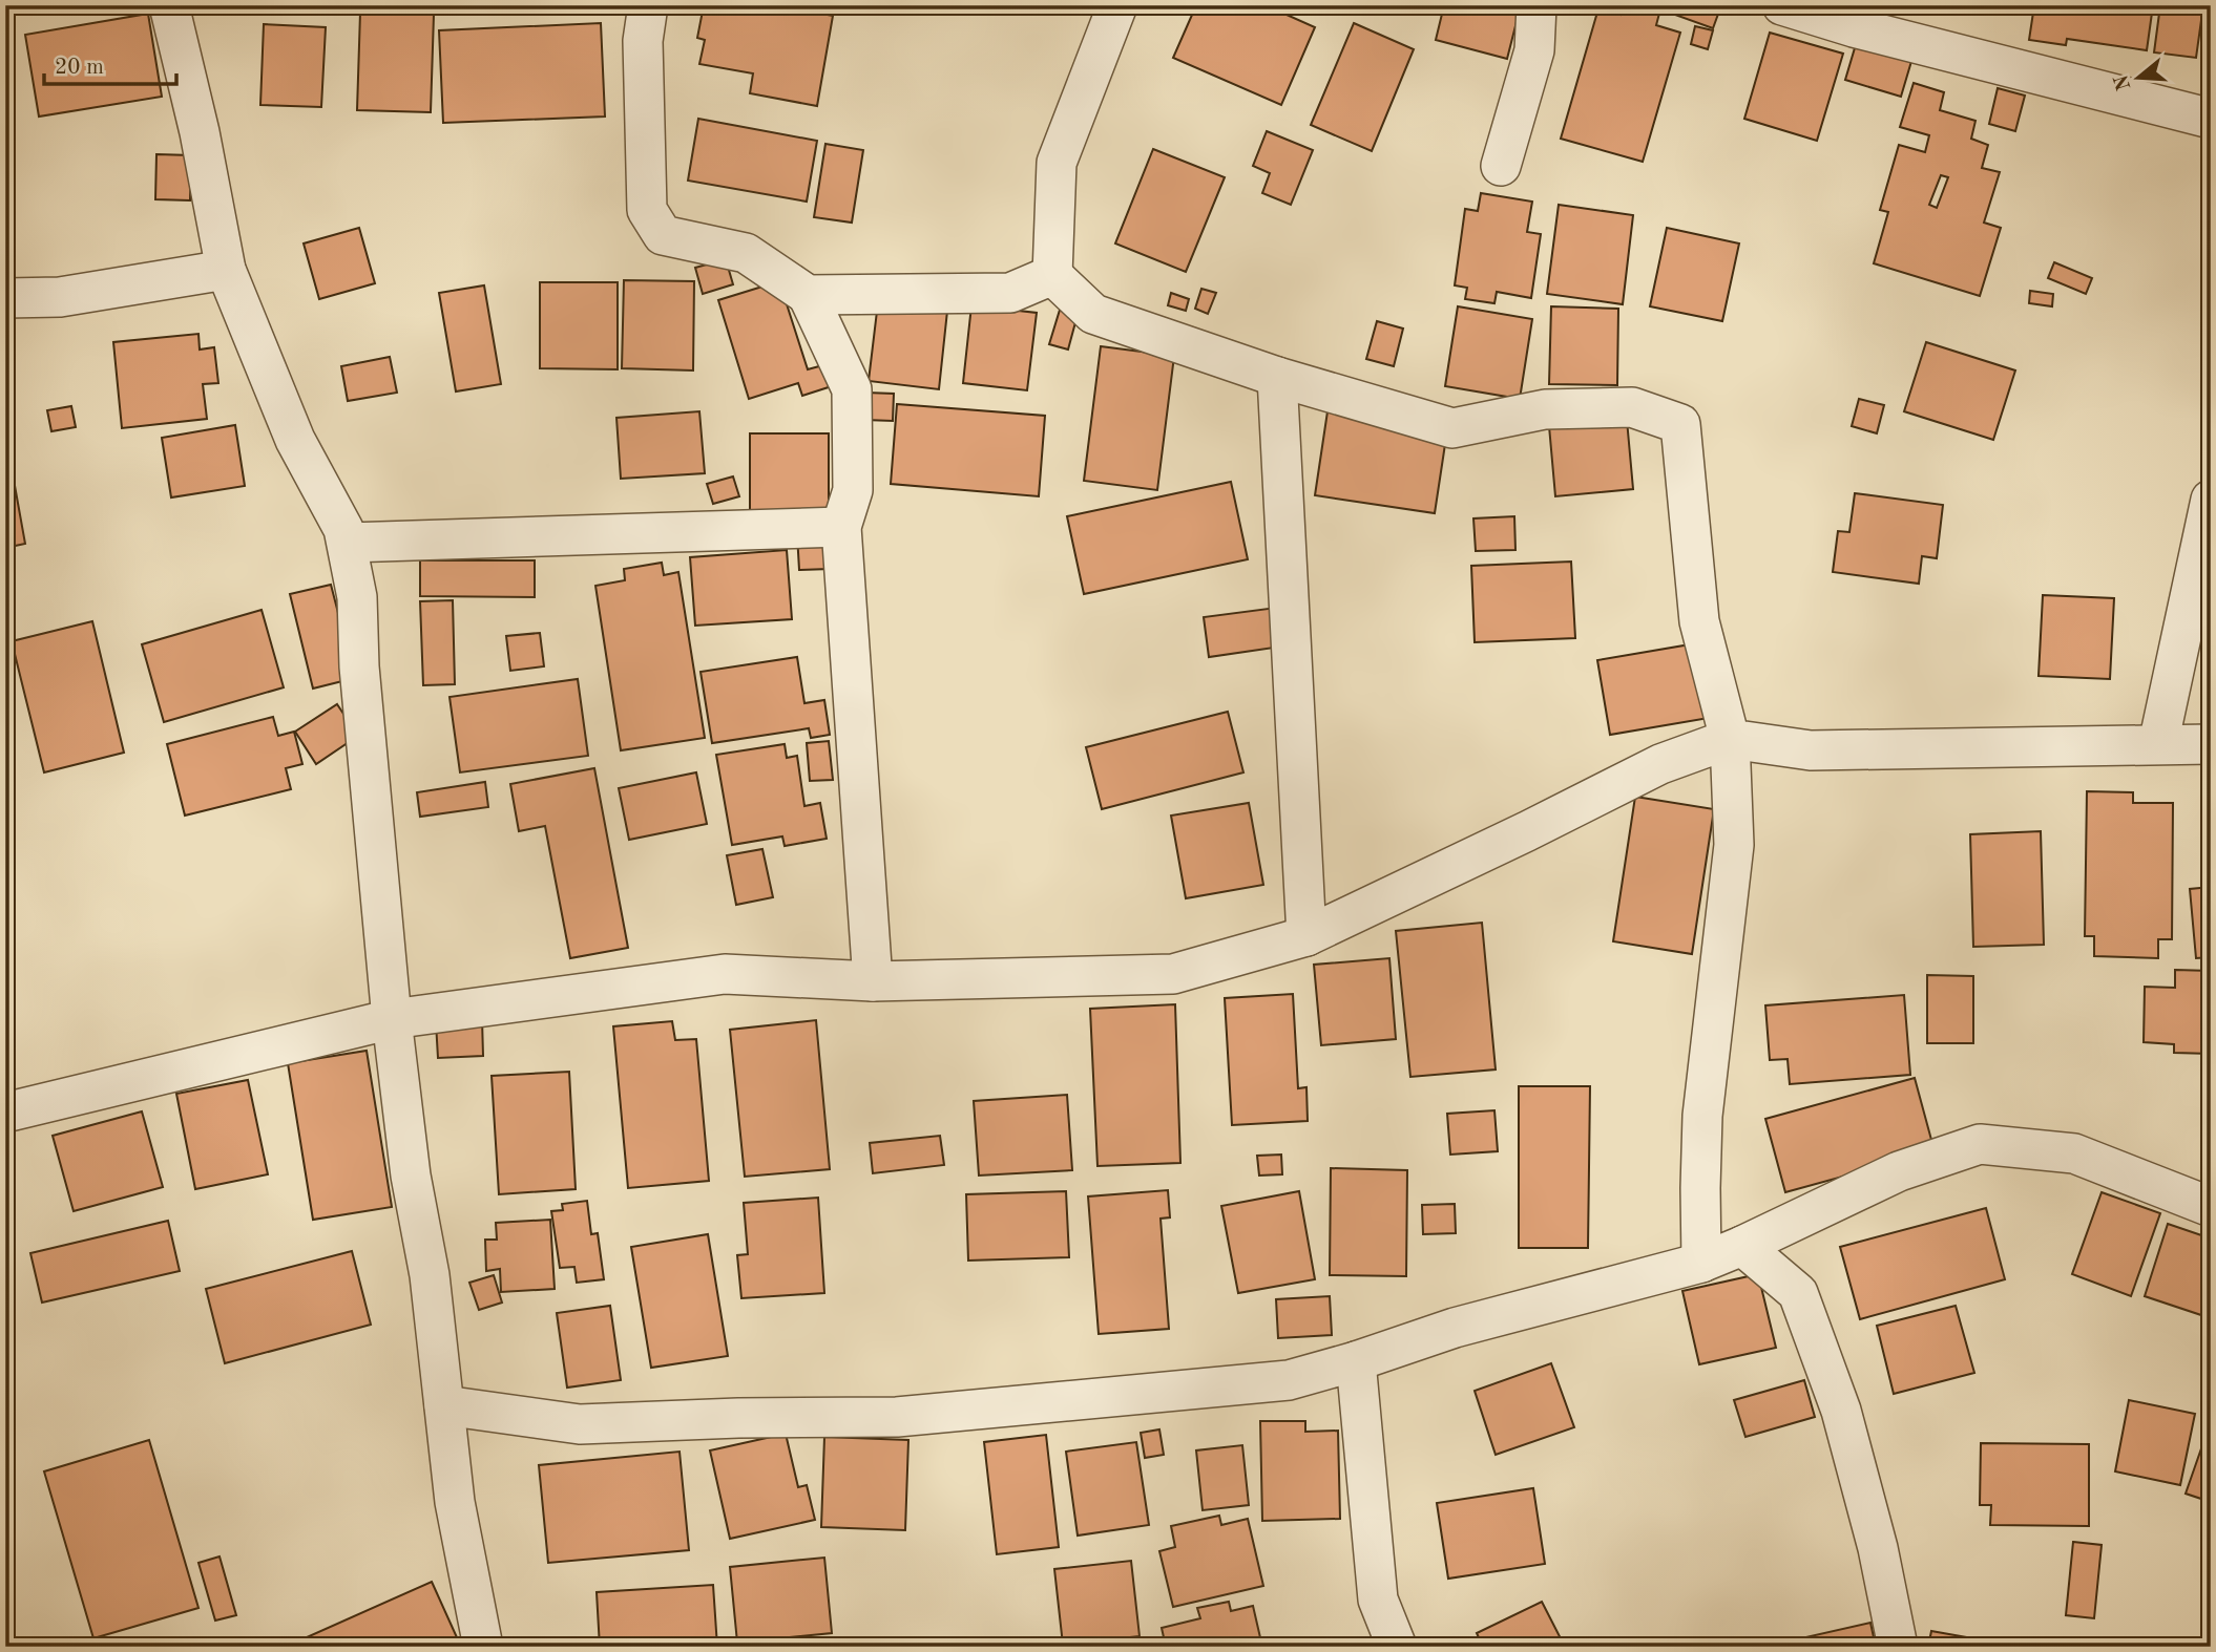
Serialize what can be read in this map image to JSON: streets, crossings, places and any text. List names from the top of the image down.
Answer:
{
  "scale_bar": "20 m",
  "north": "left"
}
